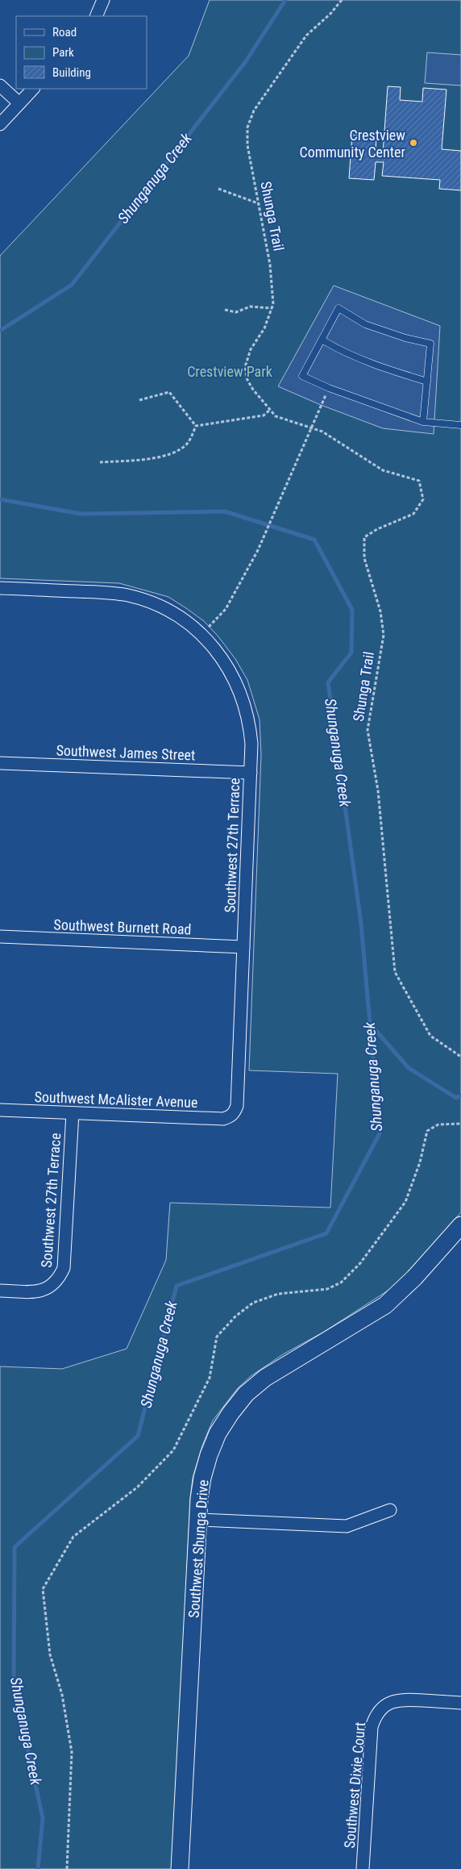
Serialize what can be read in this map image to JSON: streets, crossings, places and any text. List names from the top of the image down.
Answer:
{
  "streets": {
    "street": [
      "Southwest James Street",
      "Southwest 27th Terrace",
      "Southwest Burnett Road",
      "Southwest McAlister Avenue",
      "Southwest Shunga Drive",
      "Southwest Dixie Court"
    ],
    "path": ["Shunga Trail"]
  },
  "crossings": [
    ["Southwest James Street", "Southwest 27th Terrace"],
    ["Southwest 27th Terrace", "Southwest Burnett Road"],
    ["Southwest 27th Terrace", "Southwest McAlister Avenue"]
  ],
  "water": ["Shunganuga Creek"],
  "parks": ["Crestview Park"],
  "places": ["Crestview Community Center"],
  "legend": ["Road", "Park", "Building"]
}
